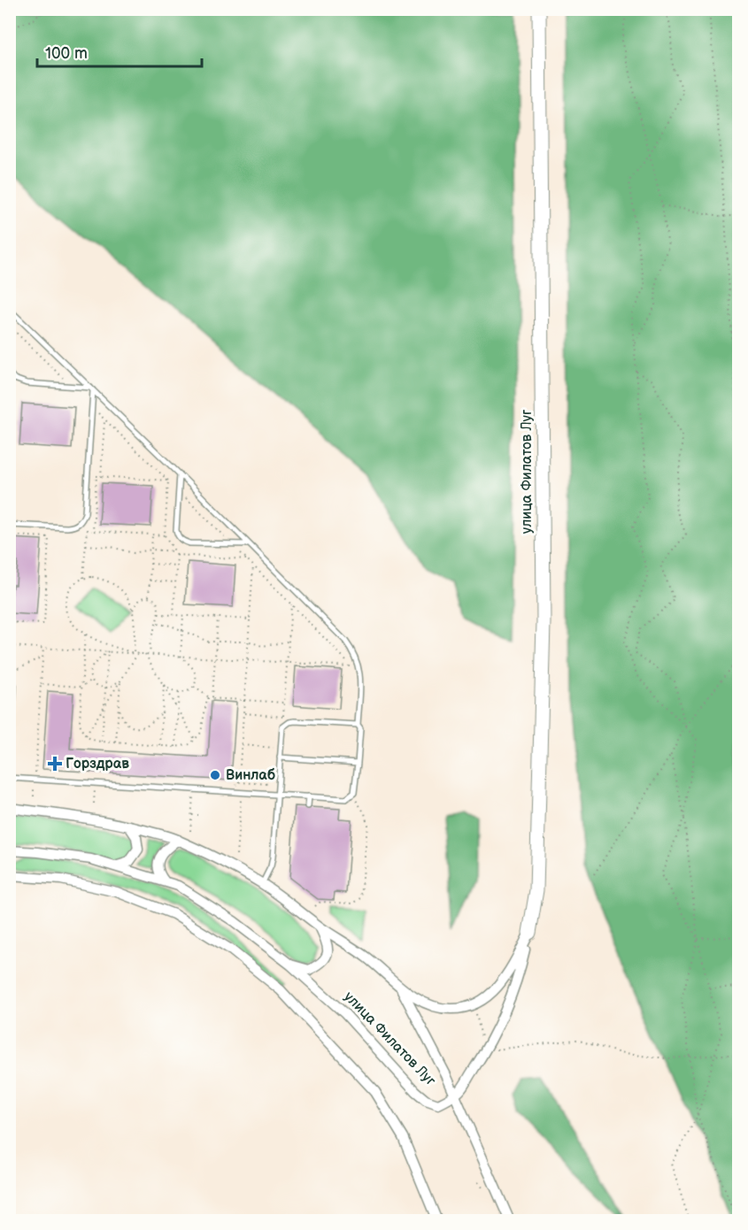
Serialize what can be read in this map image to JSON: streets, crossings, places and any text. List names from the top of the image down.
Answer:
{
  "streets": {
    "street": ["улица Филатов Луг"]
  },
  "places": {
    "health": ["Горздрав"],
    "other": ["Винлаб"]
  },
  "scale_bar": "100 m"
}
